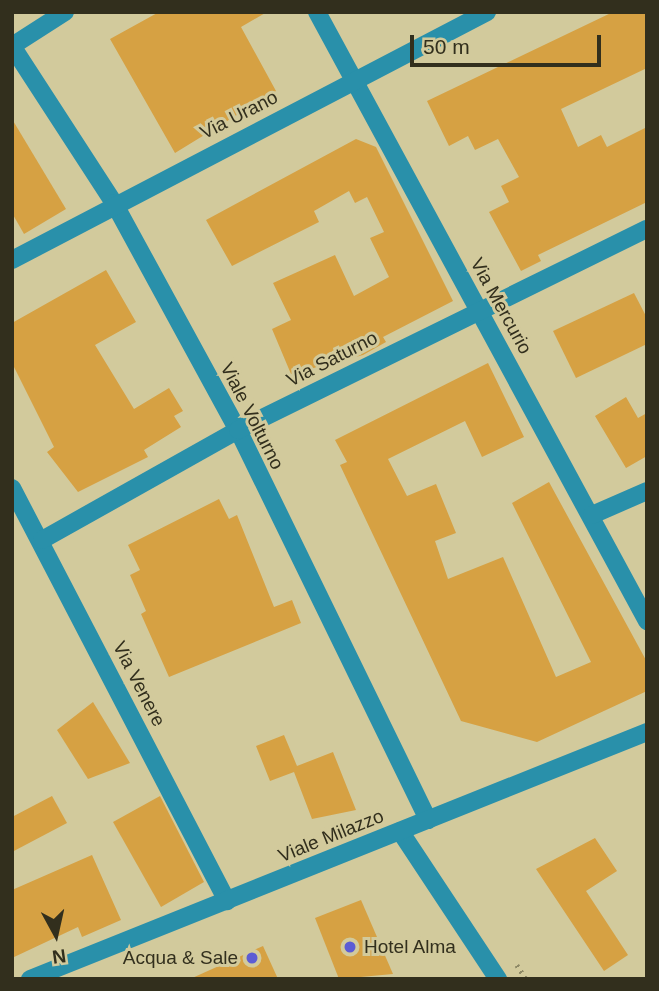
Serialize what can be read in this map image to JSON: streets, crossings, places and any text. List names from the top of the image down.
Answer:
{
  "streets": {
    "street": [
      "Via Urano",
      "Via Mercurio",
      "Via Saturno",
      "Viale Volturno",
      "Via Venere",
      "Viale Milazzo"
    ]
  },
  "crossings": [
    ["Via Urano", "Via Mercurio"],
    ["Via Urano", "Viale Volturno"],
    ["Via Mercurio", "Via Saturno"],
    ["Via Saturno", "Viale Volturno"],
    ["Via Saturno", "Via Venere"],
    ["Viale Volturno", "Viale Milazzo"],
    ["Via Venere", "Viale Milazzo"]
  ],
  "places": ["Hotel Alma", "Acqua & Sale"],
  "scale_bar": "50 m",
  "north": "bottom"
}
